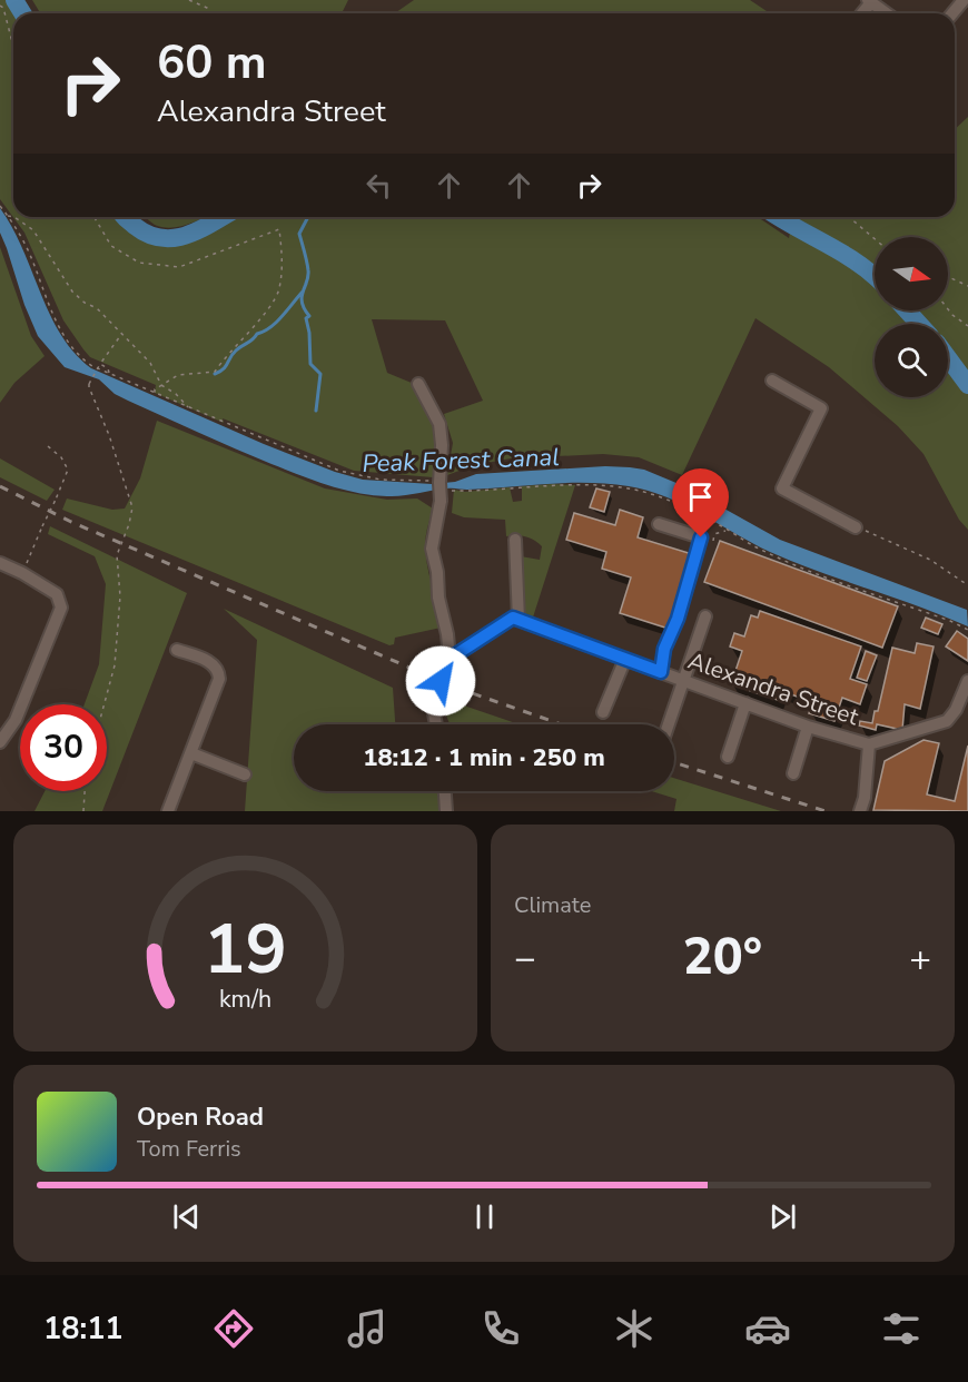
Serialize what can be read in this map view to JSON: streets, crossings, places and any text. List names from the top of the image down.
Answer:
{
  "streets": {
    "street": ["Alexandra Street"]
  },
  "water": ["Peak Forest Canal"],
  "north": "right",
  "page": {
    "turn": ["60 m", "Alexandra Street"],
    "limit": "30",
    "trip": "18:12 · 1 min · 250 m",
    "tile": "Climate",
    "heat": ["−", "20°", "+"],
    "song": ["Open Road", "Tom Ferris"],
    "tabs": "18:11",
    "gauge": ["19", "km/h"]
  }
}
